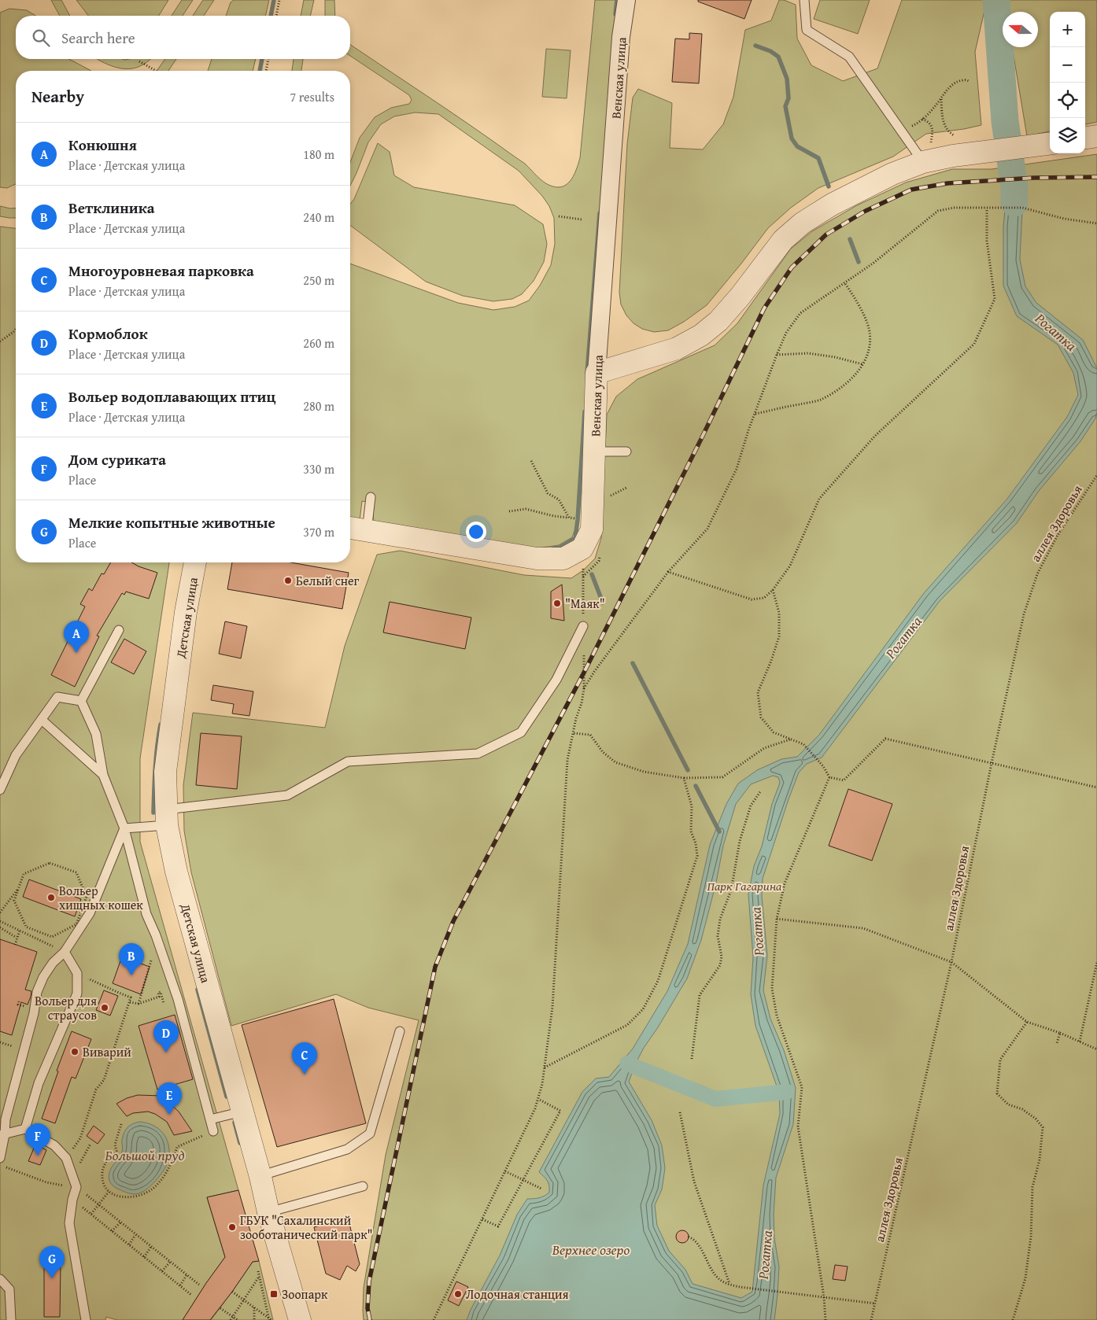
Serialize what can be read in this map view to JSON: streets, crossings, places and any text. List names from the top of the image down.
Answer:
{
  "streets": {
    "street": ["Венская улица", "Детская улица"],
    "path": ["аллея Здоровья"]
  },
  "water": ["Рогатка", "Большой пруд", "Верхнее озеро"],
  "parks": ["Парк Гагарина"],
  "places": {
    "other": [
      "Белый снег",
      "\"Маяк\"",
      "Вольер хищных кошек",
      "Вольер для страусов",
      "Виварий",
      "ГБУК \"Сахалинский зооботанический парк\"",
      "Лодочная станция"
    ],
    "transit": ["Зоопарк"]
  },
  "north": "left",
  "page": {
    "map_buttons": ["+", "−"],
    "search": "Search here",
    "heading": ["Nearby", "7 results"],
    "list": [
      {
        "mark": "A",
        "name": "Конюшня",
        "note": "Place · Детская улица",
        "value": "180 m"
      },
      {
        "mark": "B",
        "name": "Ветклиника",
        "note": "Place · Детская улица",
        "value": "240 m"
      },
      {
        "mark": "C",
        "name": "Многоуровневая парковка",
        "note": "Place · Детская улица",
        "value": "250 m"
      },
      {
        "mark": "D",
        "name": "Кормоблок",
        "note": "Place · Детская улица",
        "value": "260 m"
      },
      {
        "mark": "E",
        "name": "Вольер водоплавающих птиц",
        "note": "Place · Детская улица",
        "value": "280 m"
      },
      {
        "mark": "F",
        "name": "Дом суриката",
        "note": "Place",
        "value": "330 m"
      },
      {
        "mark": "G",
        "name": "Мелкие копытные животные",
        "note": "Place",
        "value": "370 m"
      }
    ],
    "pins": [
      "A",
      "B",
      "D",
      "C",
      "E",
      "F",
      "G"
    ]
  }
}
